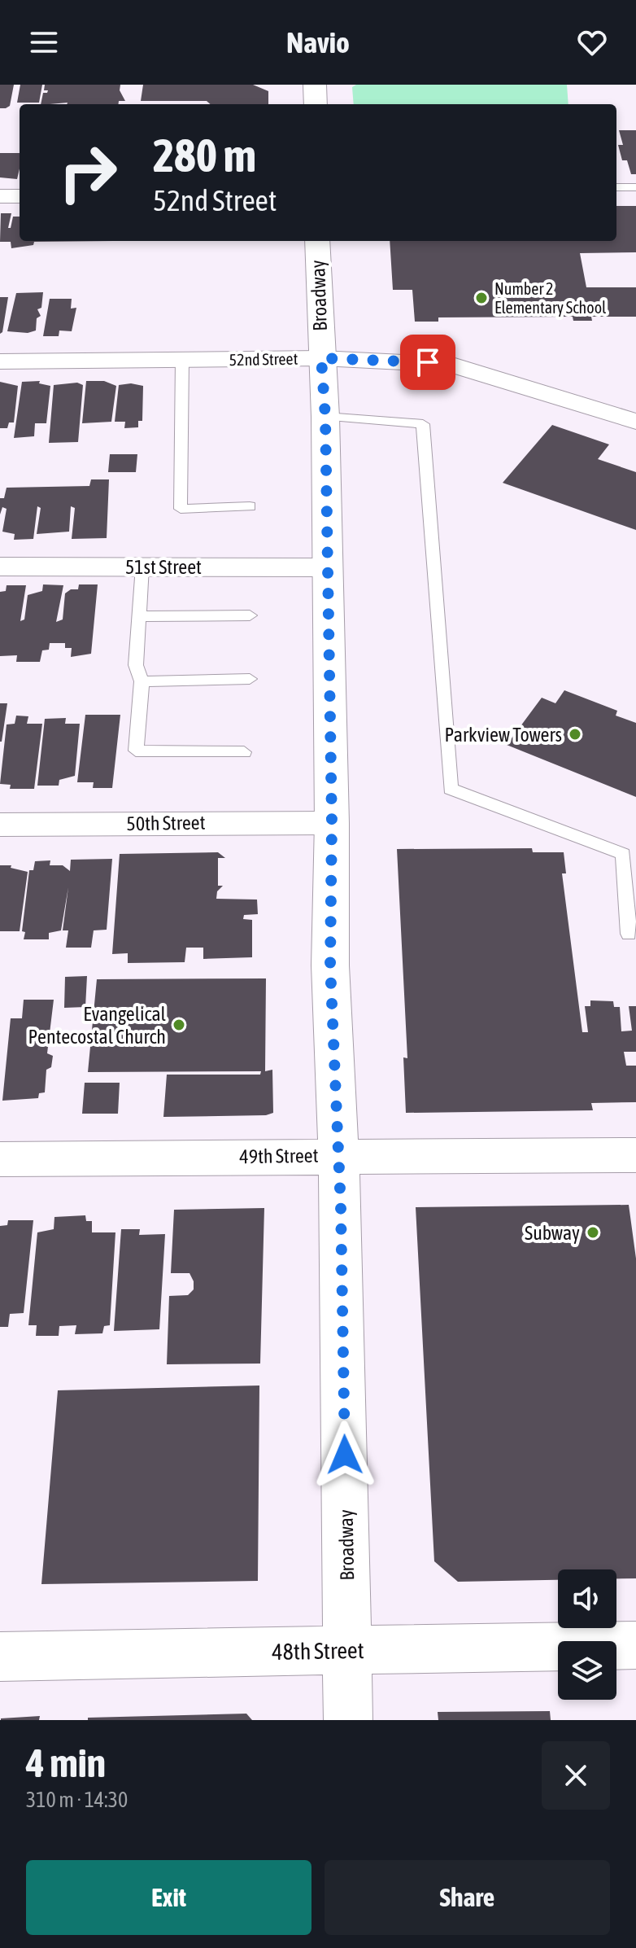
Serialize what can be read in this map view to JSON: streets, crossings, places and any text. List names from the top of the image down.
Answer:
{
  "streets": {
    "street": [
      "Broadway",
      "52nd Street",
      "51st Street",
      "50th Street",
      "49th Street",
      "48th Street"
    ]
  },
  "crossings": [
    ["Broadway", "52nd Street"],
    ["Broadway", "51st Street"],
    ["Broadway", "50th Street"],
    ["Broadway", "49th Street"],
    ["Broadway", "48th Street"]
  ],
  "places": [
    "Number 2 Elementary School",
    "Parkview Towers",
    "Evangelical Pentecostal Church",
    "Subway"
  ],
  "page": {
    "header": "Navio",
    "turn": ["280 m", "52nd Street"],
    "heading": ["4 min", "310 m · 14:30"],
    "buttons": ["Exit", "Share"]
  }
}
